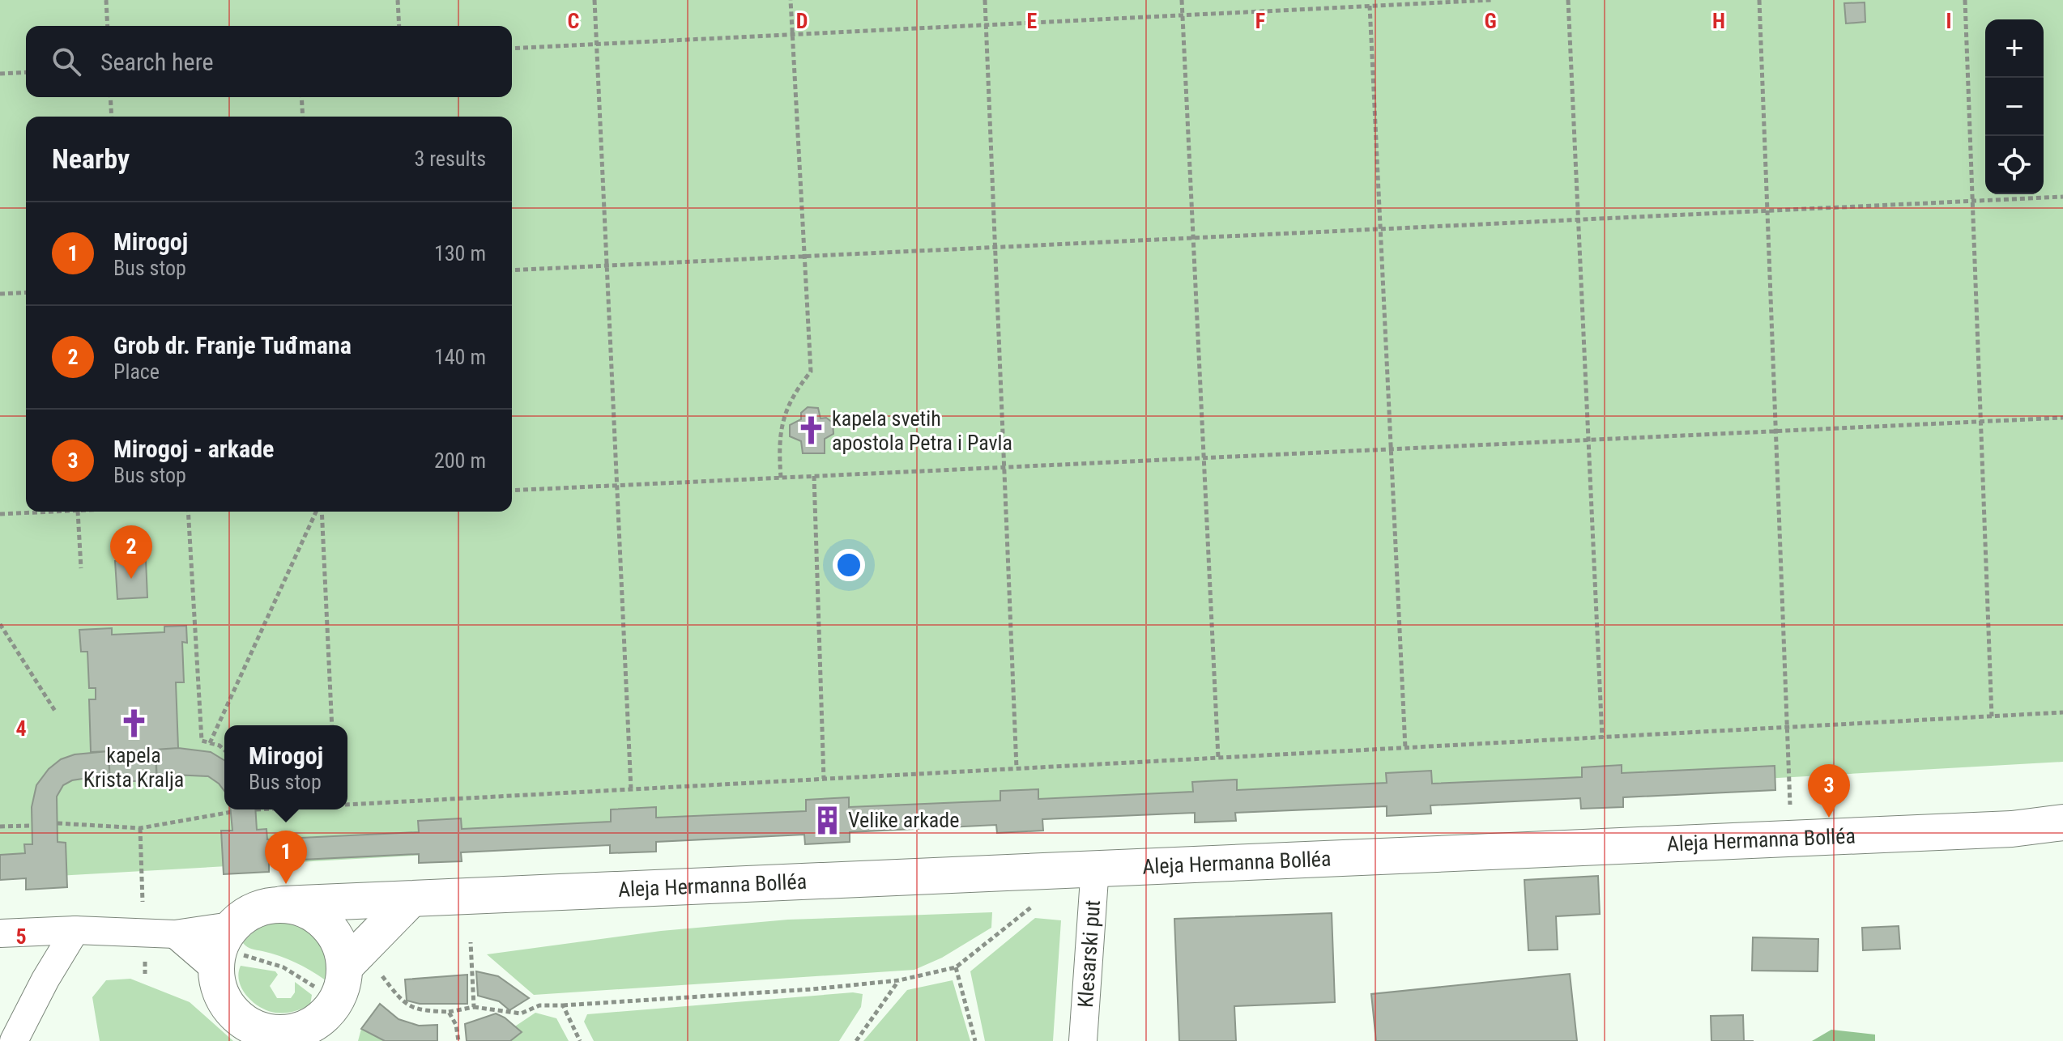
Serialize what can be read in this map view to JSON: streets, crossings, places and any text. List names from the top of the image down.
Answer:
{
  "streets": {
    "main road": ["Aleja Hermanna Bolléa"],
    "street": ["Klesarski put"]
  },
  "crossings": [
    ["Aleja Hermanna Bolléa", "Klesarski put"]
  ],
  "places": {
    "church": ["kapela svetih apostola Petra i Pavla", "kapela Krista Kralja"],
    "building": ["Velike arkade"]
  },
  "page": {
    "map_buttons": ["+", "−"],
    "search": "Search here",
    "heading": ["Nearby", "3 results"],
    "list": [
      {
        "mark": "1",
        "name": "Mirogoj",
        "note": "Bus stop",
        "value": "130 m"
      },
      {
        "mark": "2",
        "name": "Grob dr. Franje Tuđmana",
        "note": "Place",
        "value": "140 m"
      },
      {
        "mark": "3",
        "name": "Mirogoj - arkade",
        "note": "Bus stop",
        "value": "200 m"
      }
    ],
    "pins": ["2", "3", "1"],
    "popup": ["Mirogoj", "Bus stop"]
  },
  "grid": {
    "columns": [
      "C",
      "D",
      "E",
      "F",
      "G",
      "H",
      "I"
    ],
    "rows": ["4", "5"]
  }
}
